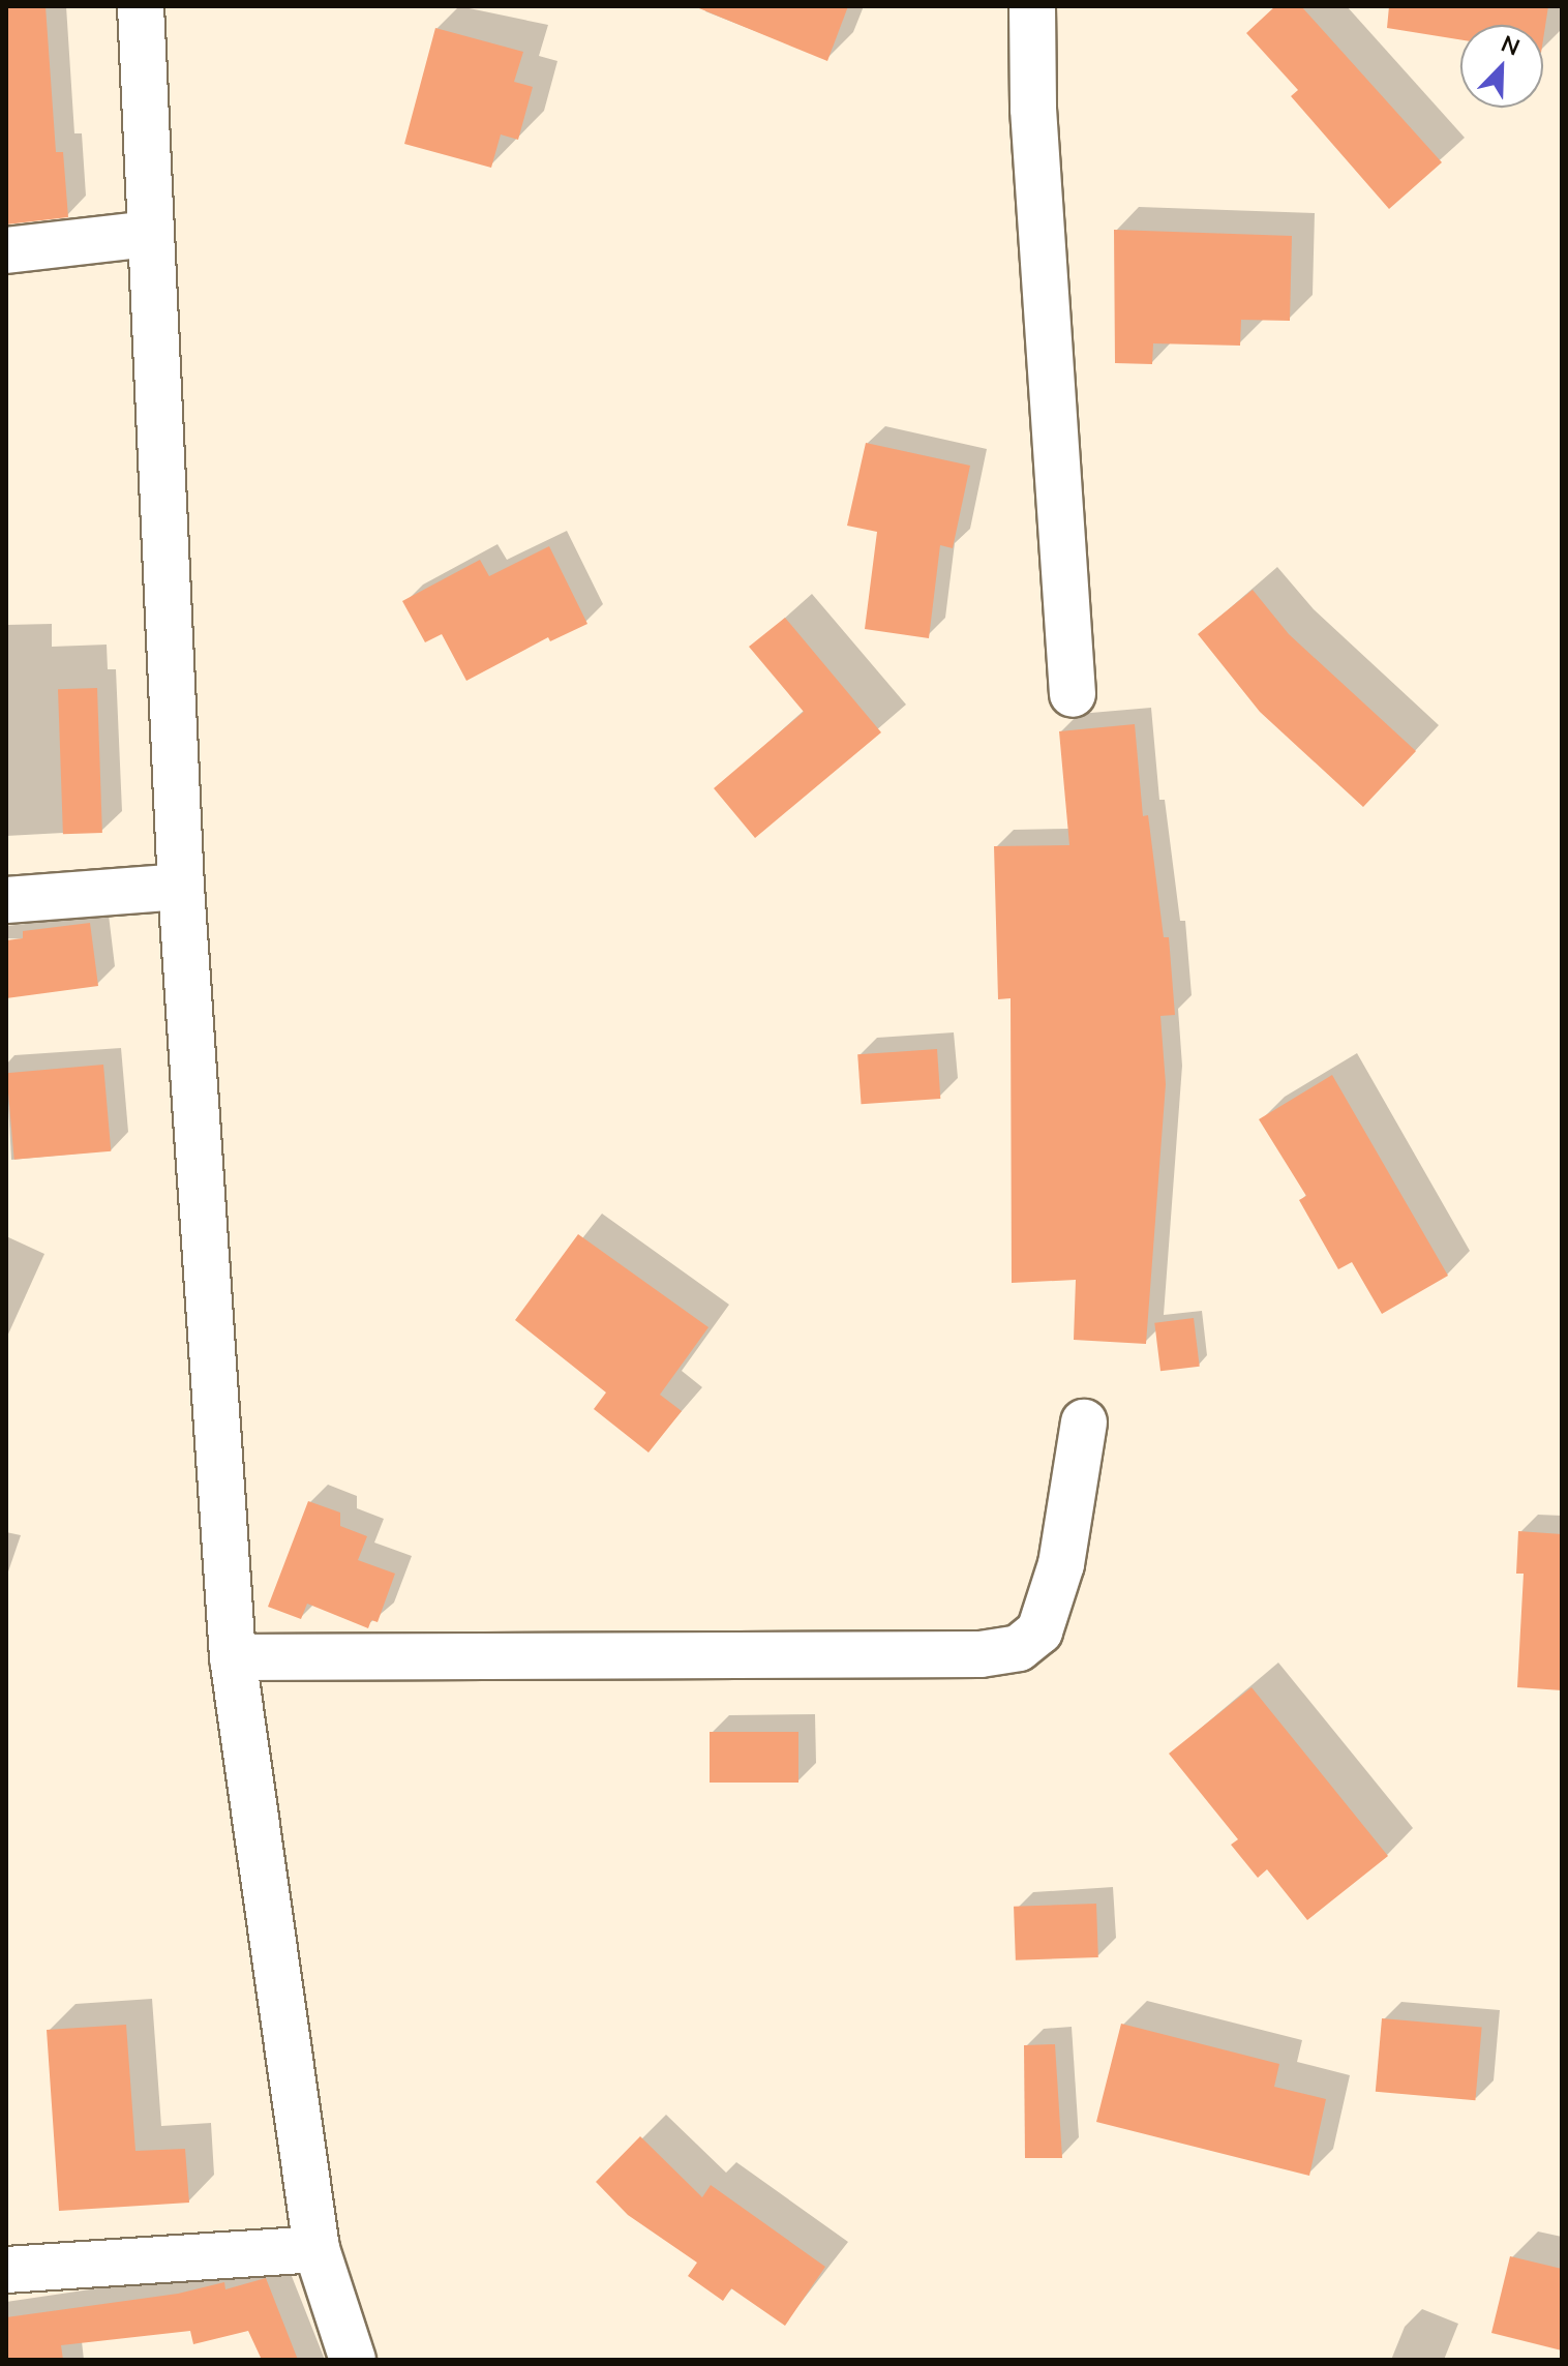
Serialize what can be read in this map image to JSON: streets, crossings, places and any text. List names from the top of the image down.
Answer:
{
  "north": "top right"
}
